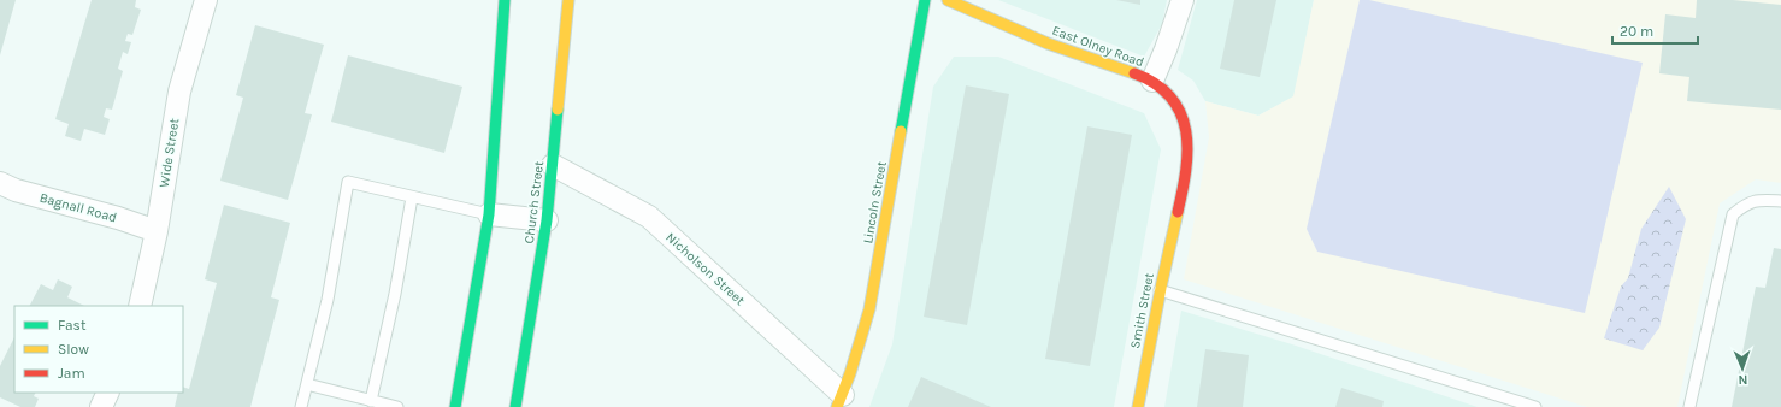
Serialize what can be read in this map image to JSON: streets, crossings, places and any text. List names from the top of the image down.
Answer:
{
  "streets": {
    "street": [
      "East Olney Road",
      "Wide Street",
      "Church Street",
      "Lincoln Street",
      "Bagnall Road",
      "Nicholson Street",
      "Smith Street"
    ]
  },
  "crossings": [
    ["East Olney Road", "Smith Street"],
    ["Wide Street", "Bagnall Road"],
    ["Church Street", "Nicholson Street"],
    ["Lincoln Street", "Nicholson Street"]
  ],
  "legend": ["Fast", "Slow", "Jam"],
  "scale_bar": "20 m",
  "north": "bottom"
}
